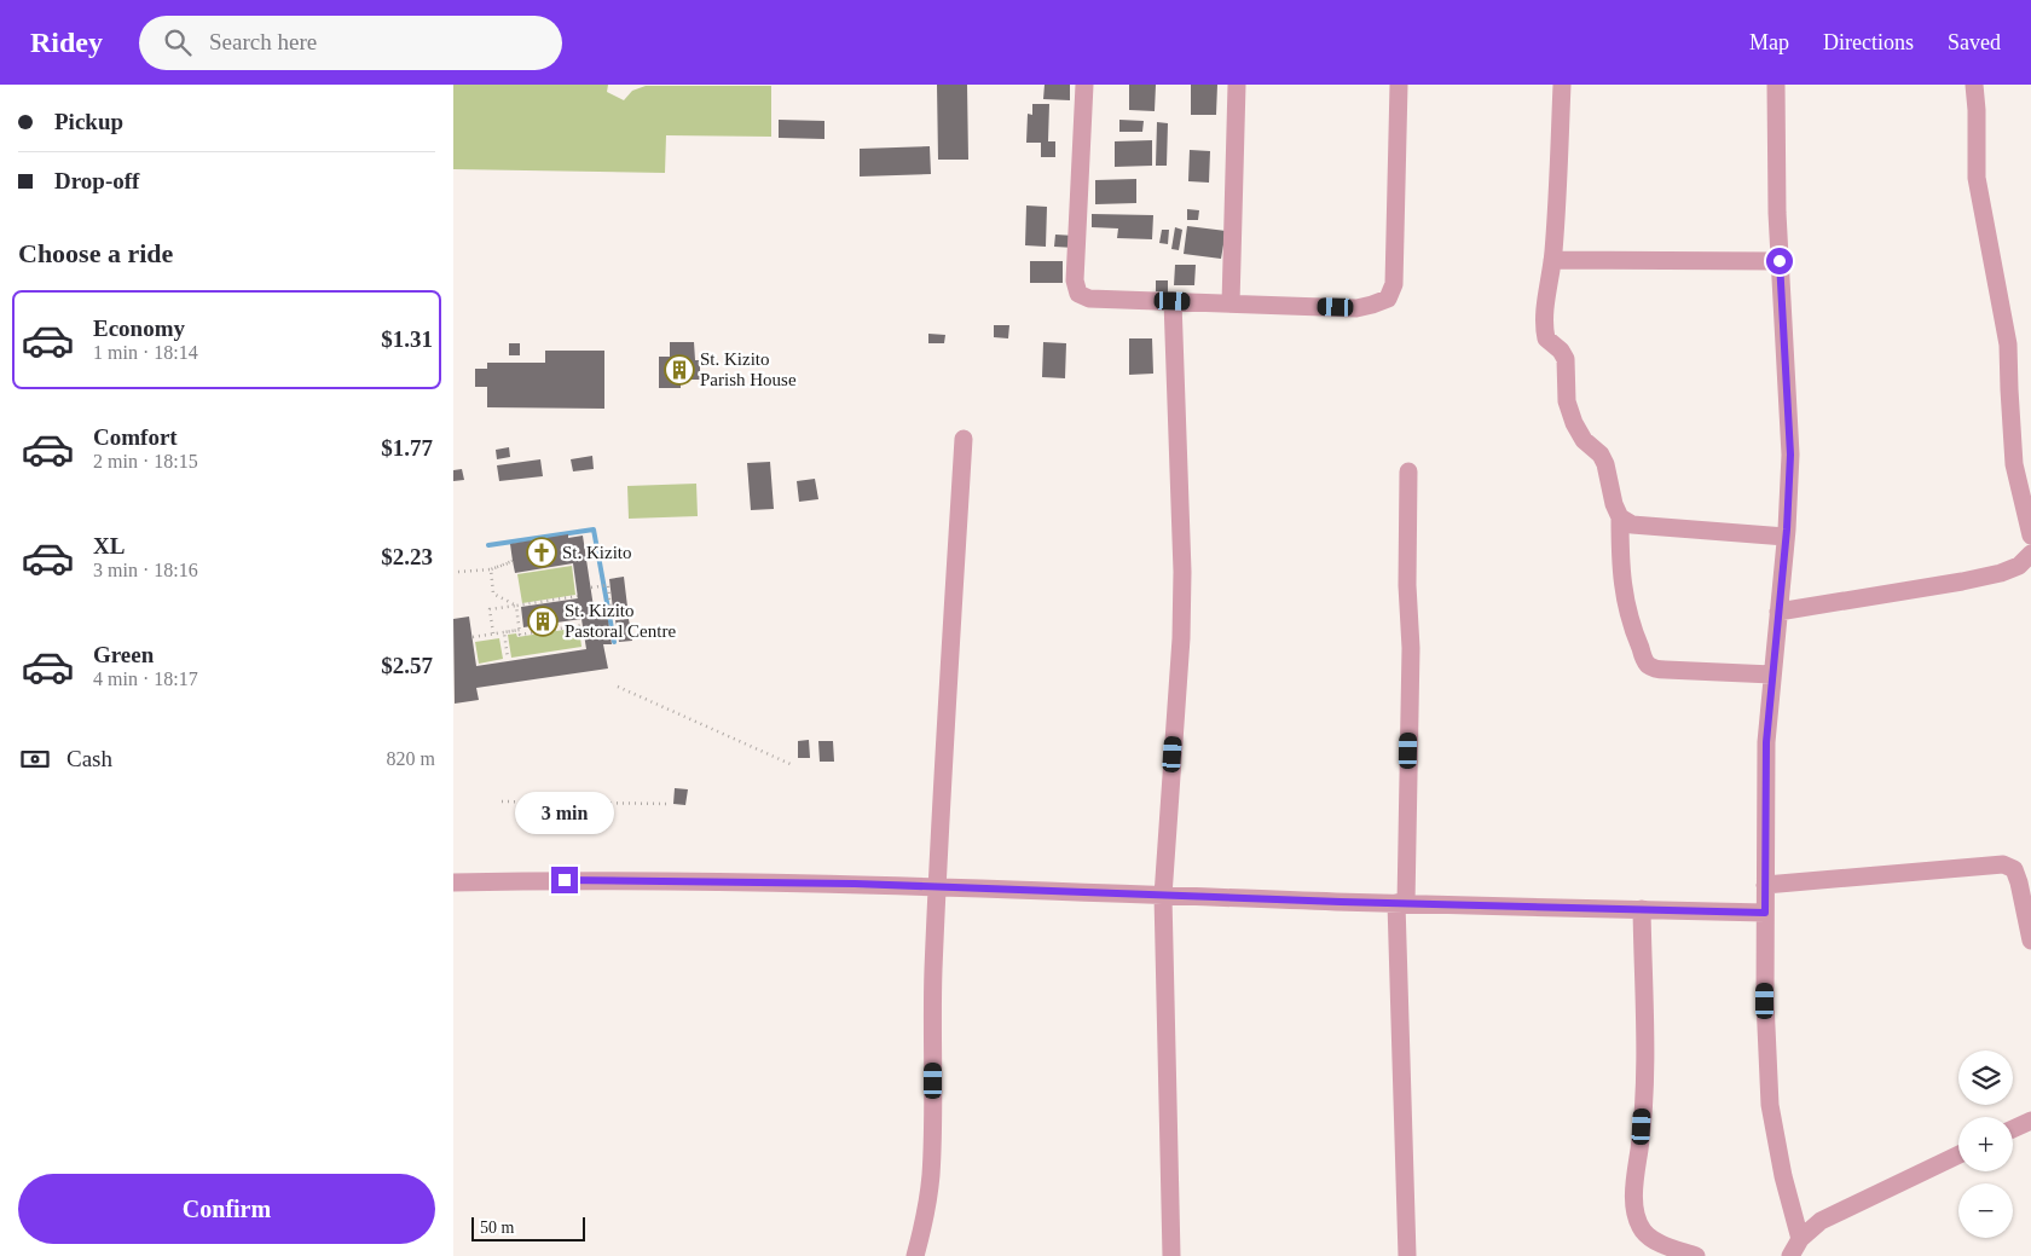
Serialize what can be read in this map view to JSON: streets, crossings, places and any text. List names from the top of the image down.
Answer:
{
  "places": {
    "building": ["St. Kizito Parish House", "St. Kizito Pastoral Centre"],
    "church": ["St. Kizito"]
  },
  "scale_bar": "50 m",
  "page": {
    "header": "Ridey",
    "search": "Search here",
    "nav": ["Map", "Directions", "Saved"],
    "banner": ["Pickup", "Drop-off"],
    "heading": "Choose a ride",
    "list": [
      {
        "name": "Economy",
        "note": "1 min · 18:14",
        "value": "$1.31"
      },
      {
        "name": "Comfort",
        "note": "2 min · 18:15",
        "value": "$1.77"
      },
      {
        "name": "XL",
        "note": "3 min · 18:16",
        "value": "$2.23"
      },
      {
        "name": "Green",
        "note": "4 min · 18:17",
        "value": "$2.57"
      }
    ],
    "pay": ["Cash", "820 m"],
    "bubble": "3 min",
    "map_buttons": ["+", "−"],
    "buttons": "Confirm",
    "scale": "50 m"
  }
}
